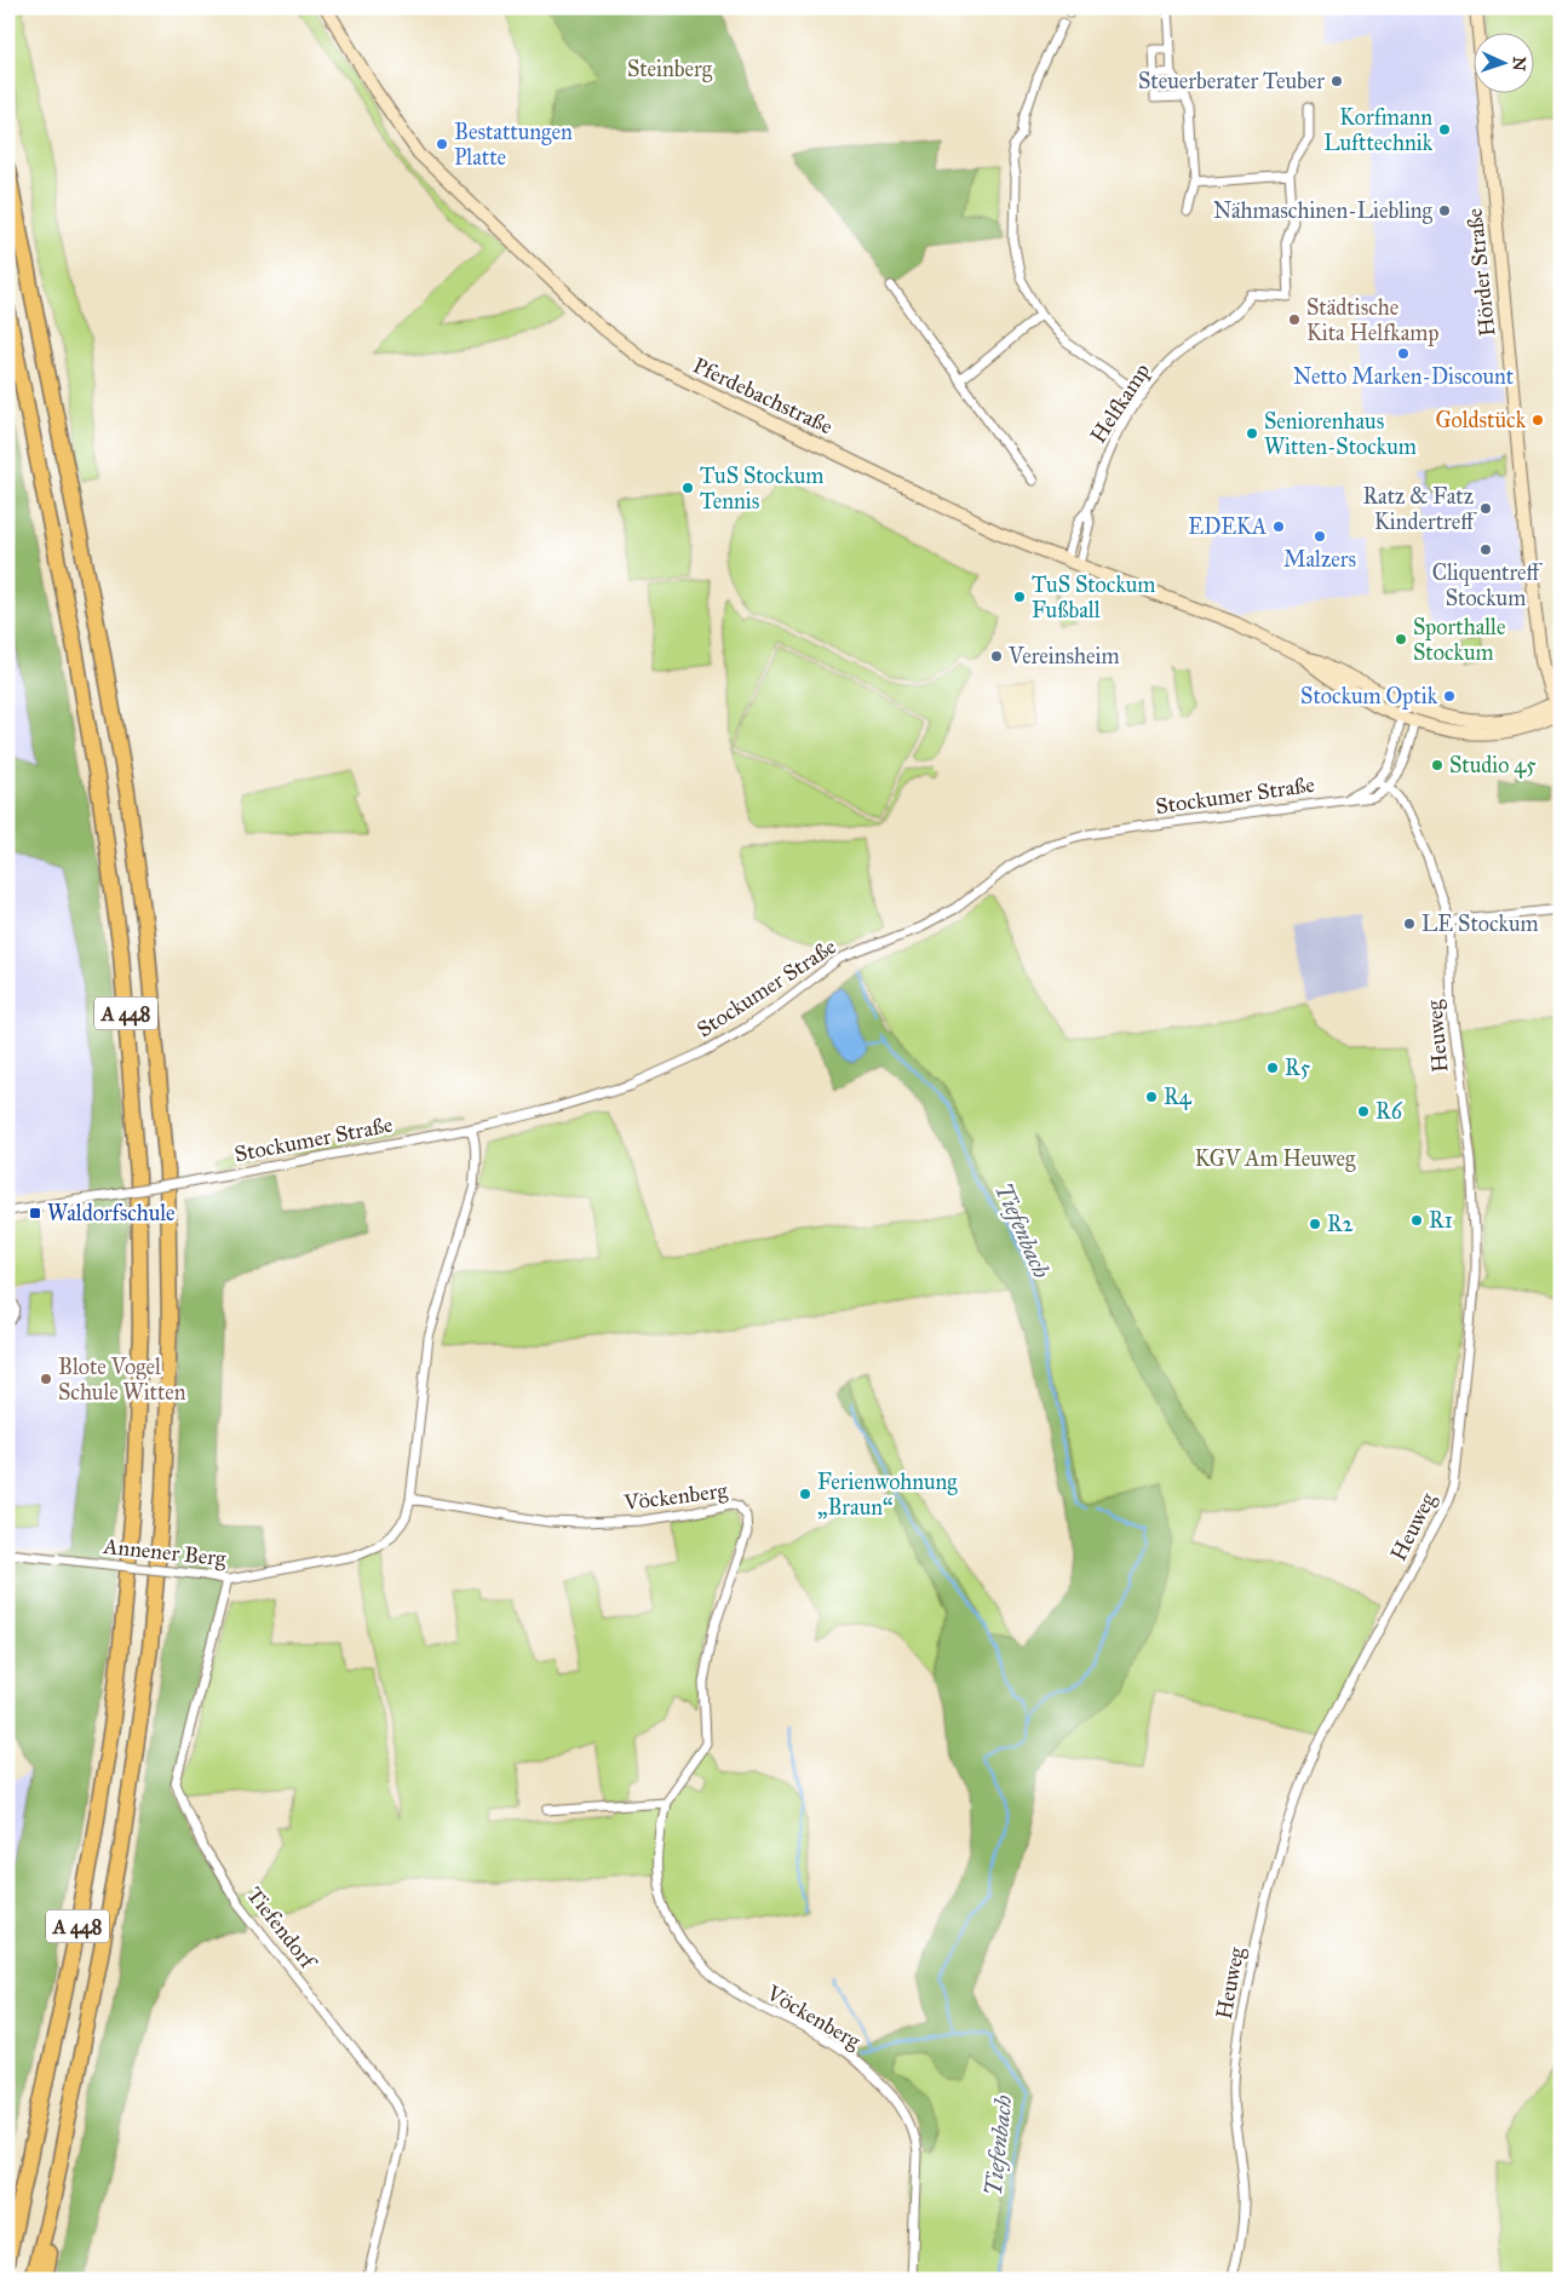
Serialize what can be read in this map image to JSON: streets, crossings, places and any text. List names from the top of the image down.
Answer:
{
  "streets": {
    "highway": ["A 448"],
    "main road": ["Hörder Straße", "Pferdebachstraße"],
    "street": [
      "Helfkamp",
      "Stockumer Straße",
      "Heuweg",
      "Vöckenberg",
      "Annener Berg",
      "Tiefendorf"
    ]
  },
  "crossings": [
    ["Hörder Straße", "Pferdebachstraße"],
    ["Pferdebachstraße", "Helfkamp"],
    ["Pferdebachstraße", "Stockumer Straße"],
    ["Stockumer Straße", "Heuweg"],
    ["Vöckenberg", "Annener Berg"],
    ["Annener Berg", "Tiefendorf"]
  ],
  "water": ["Tiefenbach"],
  "parks": ["Steinberg", "KGV Am Heuweg"],
  "places": {
    "other": [
      "Steuerberater Teuber",
      "Korfmann Lufttechnik",
      "Bestattungen Platte",
      "Nähmaschinen-Liebling",
      "Städtische Kita Helfkamp",
      "Netto Marken-Discount",
      "Goldstück",
      "Seniorenhaus Witten-Stockum",
      "TuS Stockum Tennis",
      "Ratz & Fatz Kindertreff",
      "EDEKA",
      "Malzers",
      "Cliquentreff Stockum",
      "TuS Stockum Fußball",
      "Sporthalle Stockum",
      "Vereinsheim",
      "Stockum Optik",
      "Studio 45",
      "LE Stockum",
      "R5",
      "R4",
      "R6",
      "R1",
      "R2",
      "Blote Vogel Schule Witten",
      "Ferienwohnung „Braun“"
    ],
    "transit": ["Waldorfschule"]
  },
  "north": "right"
}
